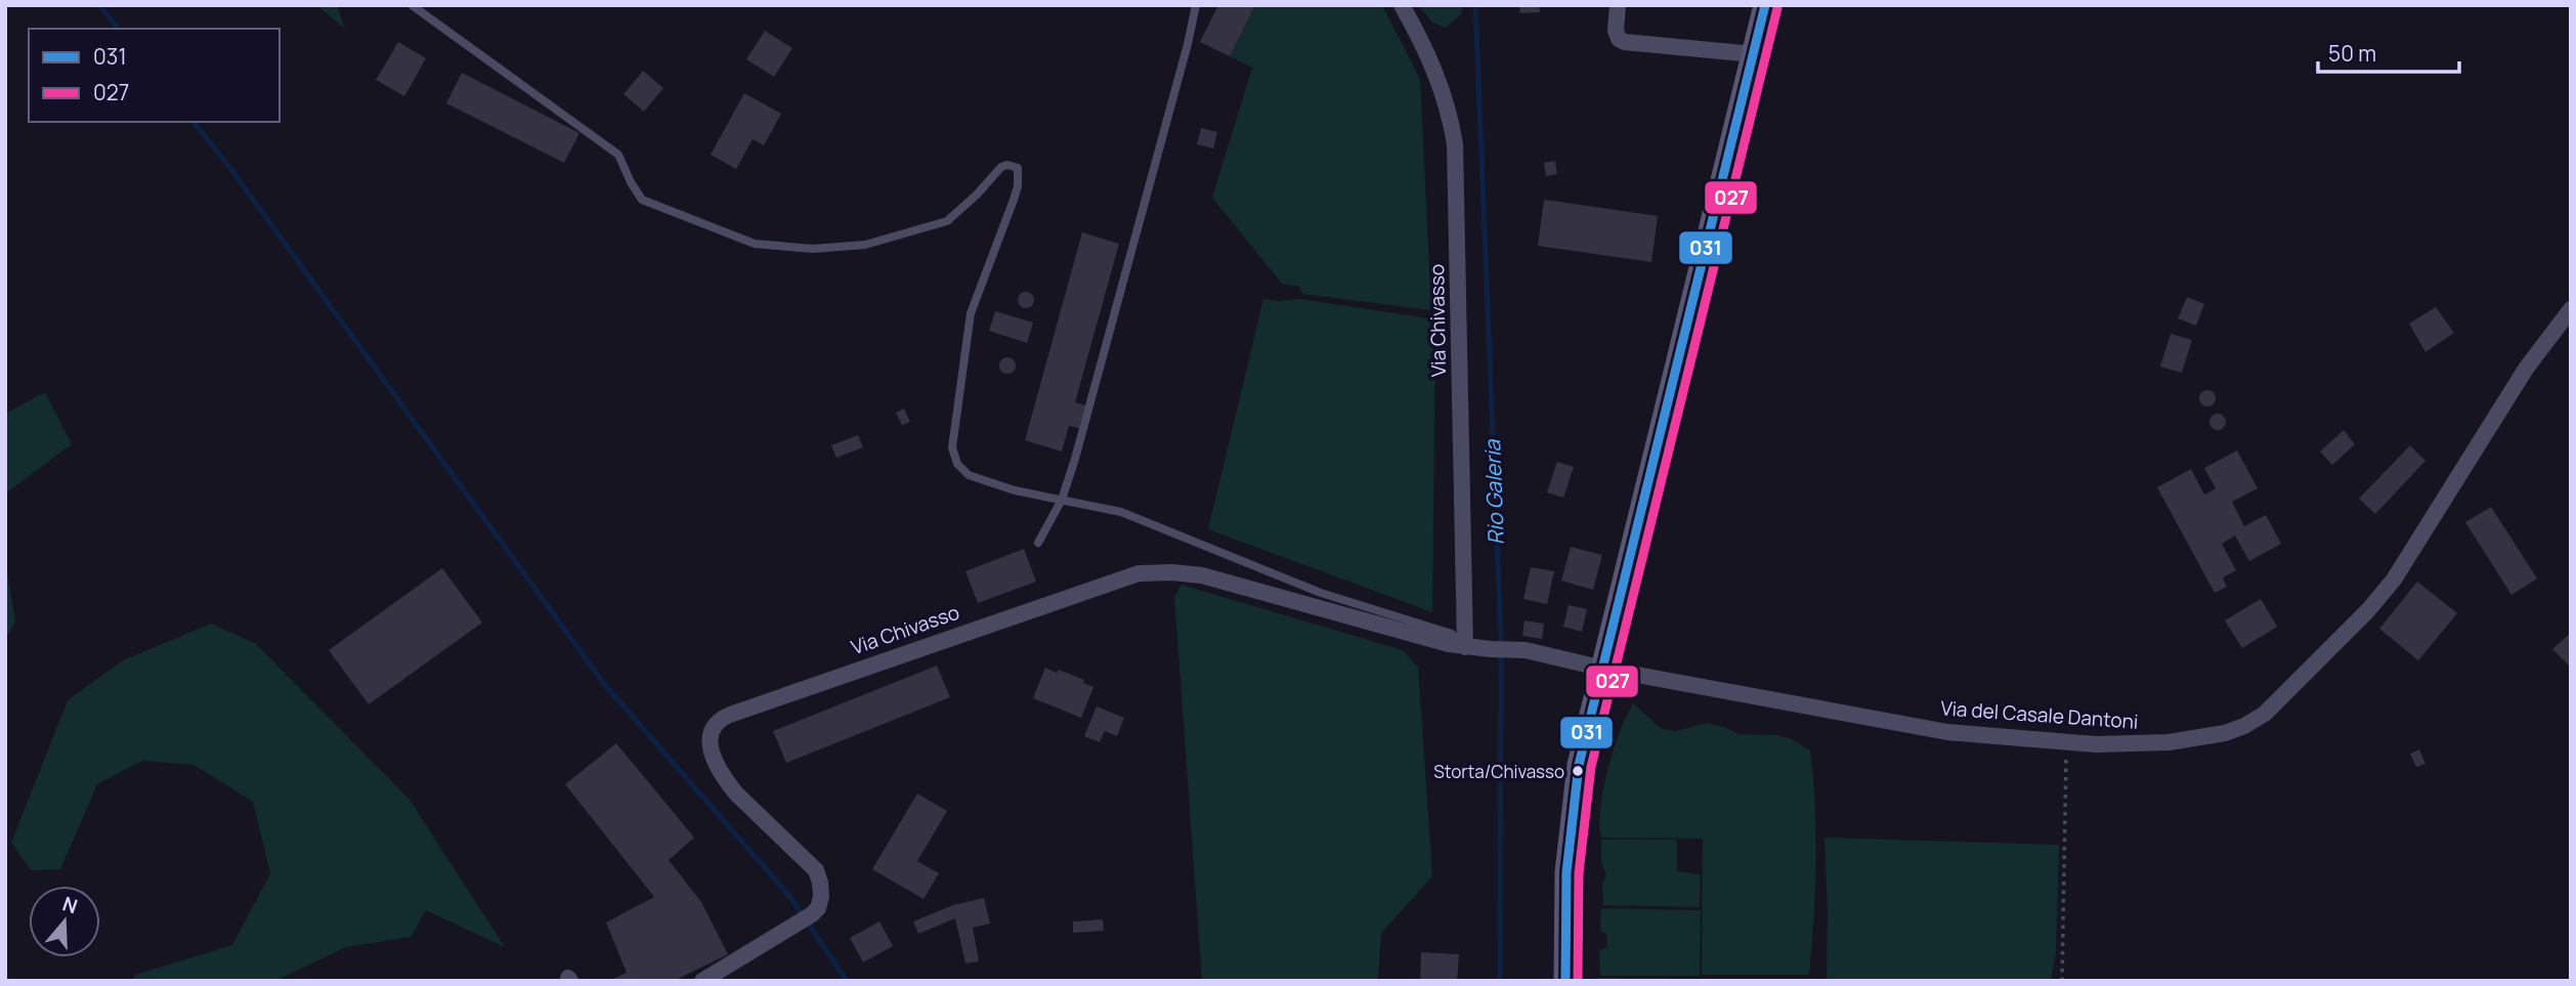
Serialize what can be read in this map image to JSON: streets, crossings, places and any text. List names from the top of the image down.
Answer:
{
  "streets": {
    "street": ["Via Chivasso", "Via del Casale Dantoni"]
  },
  "crossings": [
    ["Via Chivasso", "Via del Casale Dantoni"]
  ],
  "water": ["Rio Galeria"],
  "places": ["Storta/Chivasso"],
  "lines": ["transit line 031", "transit line 027"],
  "legend": ["031", "027"],
  "scale_bar": "50 m",
  "north": "top"
}
